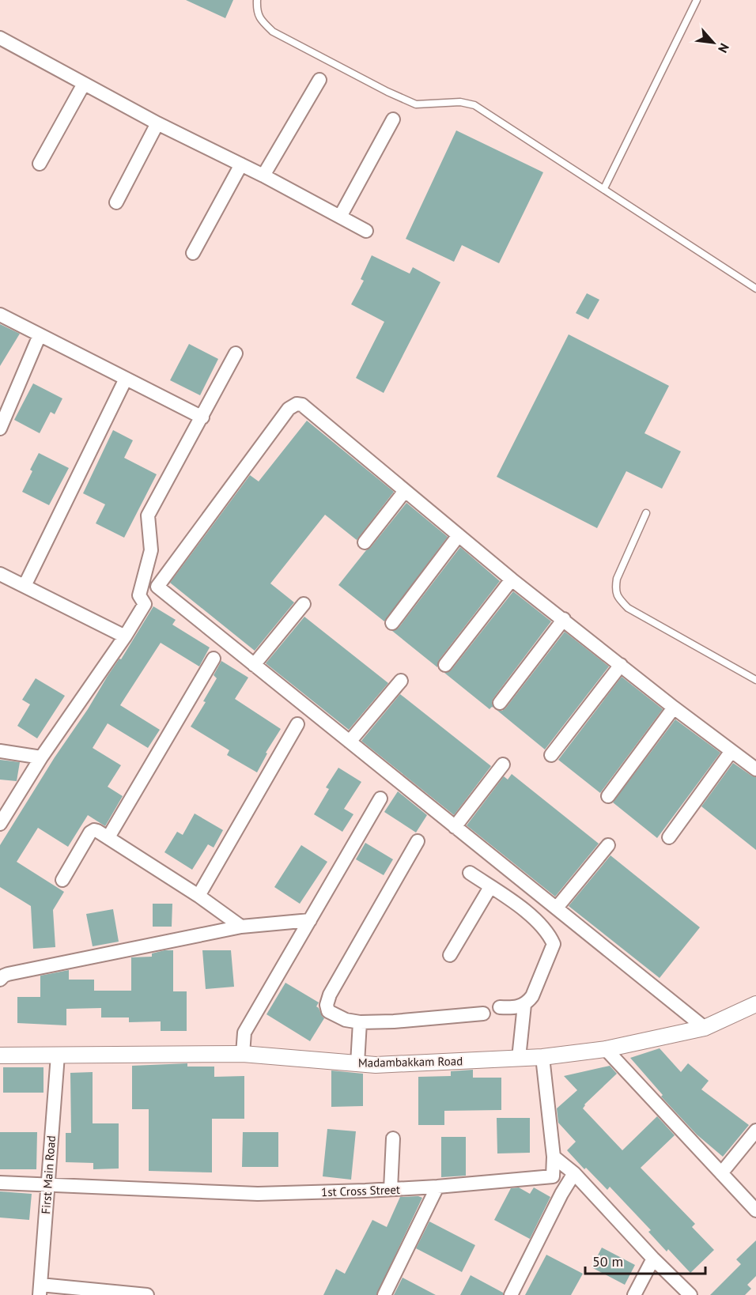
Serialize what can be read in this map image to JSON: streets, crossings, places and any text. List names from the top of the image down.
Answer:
{
  "streets": {
    "street": ["Madambakkam Road", "First Main Road", "1st Cross Street"]
  },
  "crossings": [
    ["Madambakkam Road", "First Main Road"],
    ["First Main Road", "1st Cross Street"]
  ],
  "scale_bar": "50 m",
  "north": "bottom right"
}
